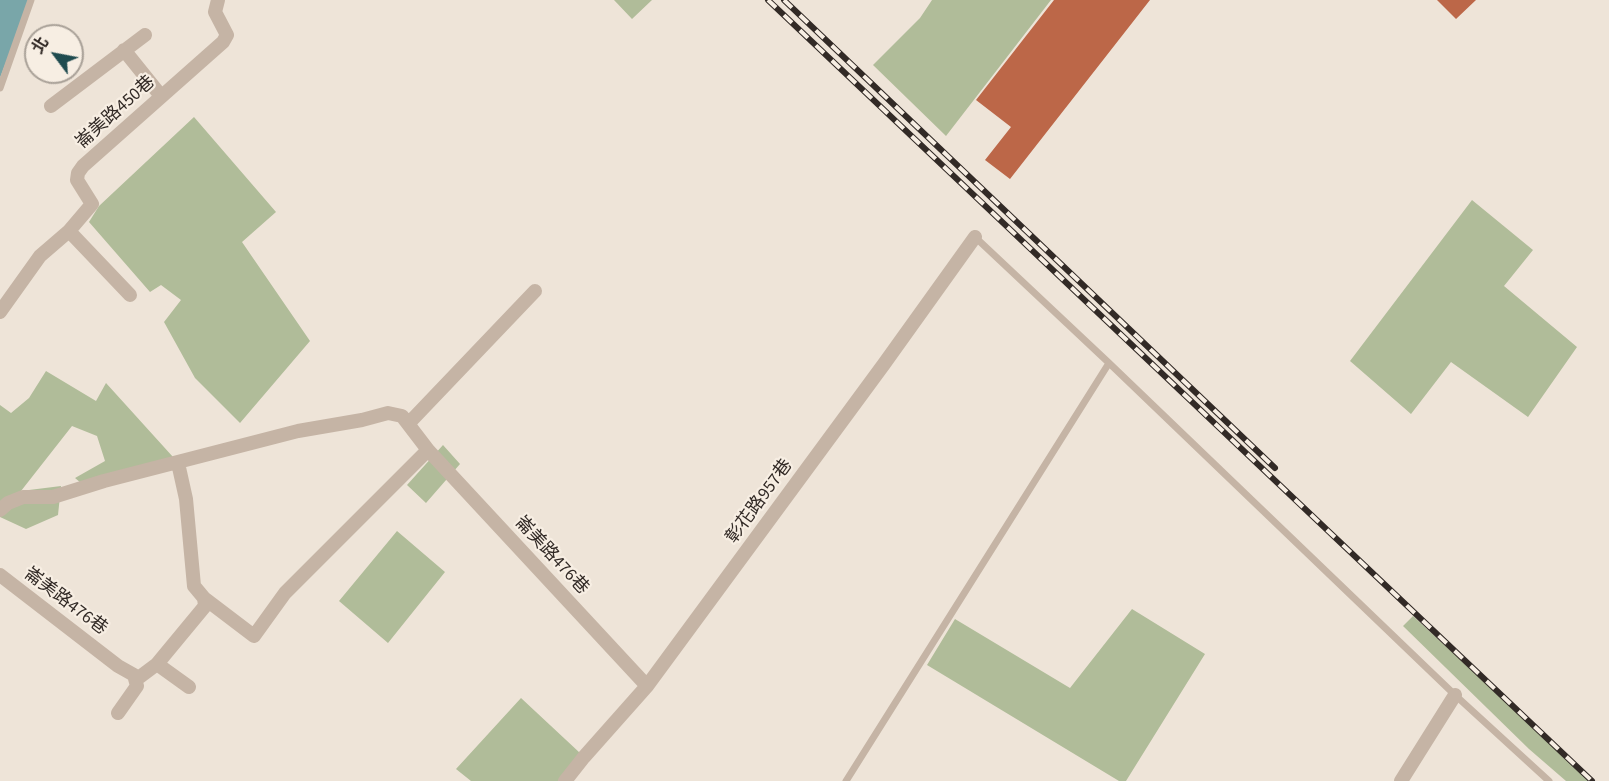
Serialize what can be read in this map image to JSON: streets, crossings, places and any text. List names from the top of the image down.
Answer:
{
  "streets": {
    "street": ["崙美路450巷", "彰花路957巷", "崙美路476巷"]
  },
  "crossings": [
    ["彰花路957巷", "崙美路476巷"]
  ],
  "north": "top left"
}
